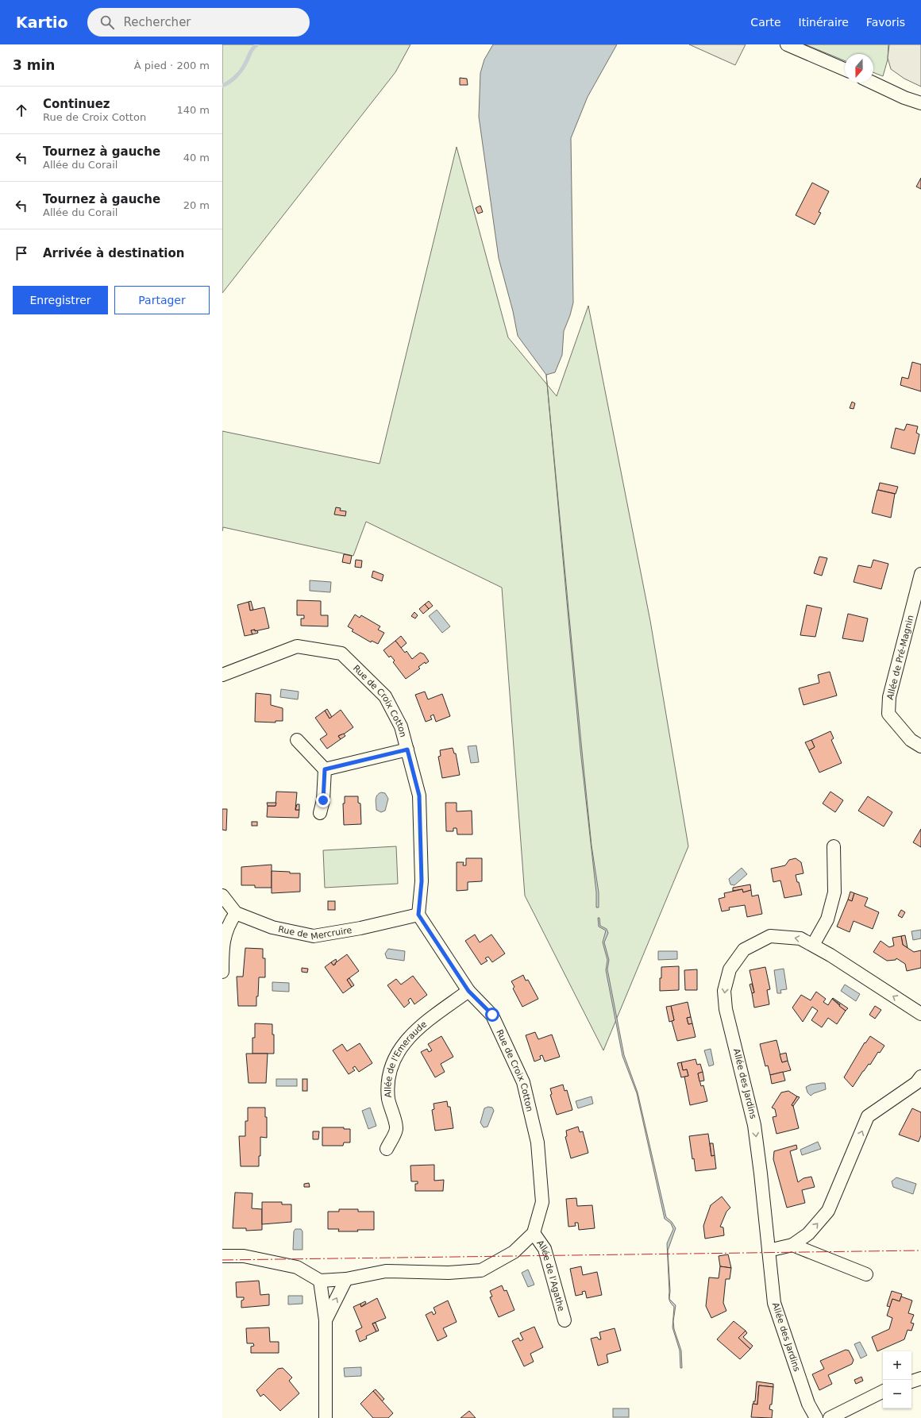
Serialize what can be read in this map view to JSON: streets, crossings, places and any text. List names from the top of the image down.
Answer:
{
  "streets": {
    "street": [
      "Allée de Pré-Magnin",
      "Rue de Croix Cotton",
      "Rue de Mercruire",
      "Allée de l'Emeraude",
      "Allée des Jardins",
      "Allée de l'Agathe"
    ]
  },
  "crossings": [
    ["Rue de Croix Cotton", "Rue de Mercruire"],
    ["Rue de Croix Cotton", "Allée de l'Emeraude"],
    ["Rue de Croix Cotton", "Allée de l'Agathe"]
  ],
  "north": "bottom",
  "page": {
    "header": "Kartio",
    "search": "Rechercher",
    "nav": ["Carte", "Itinéraire", "Favoris"],
    "heading": ["3 min", "À pied · 200 m"],
    "list": [
      ["Continuez", "Rue de Croix Cotton", "140 m"],
      ["Tournez à gauche", "Allée du Corail", "40 m"],
      ["Tournez à gauche", "Allée du Corail", "20 m"],
      "Arrivée à destination"
    ],
    "buttons": ["Enregistrer", "Partager"],
    "map_buttons": ["+", "−"]
  }
}
